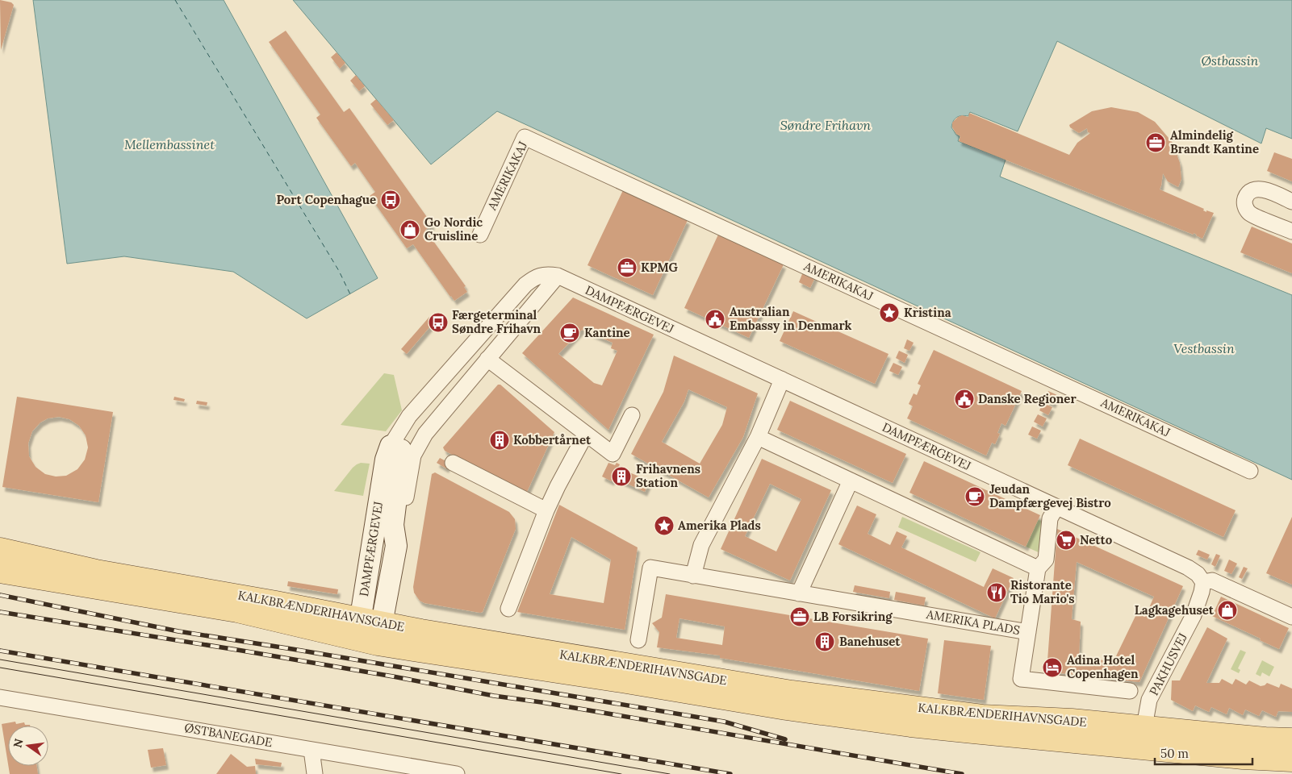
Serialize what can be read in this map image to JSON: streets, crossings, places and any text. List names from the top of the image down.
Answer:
{
  "streets": {
    "main road": ["KALKBRÆNDERIHAVNSGADE"],
    "street": [
      "AMERIKAKAJ",
      "DAMPFÆRGEVEJ",
      "AMERIKA PLADS",
      "PAKHUSVEJ",
      "ØSTBANEGADE"
    ]
  },
  "crossings": [
    ["DAMPFÆRGEVEJ", "KALKBRÆNDERIHAVNSGADE"],
    ["DAMPFÆRGEVEJ", "AMERIKA PLADS"],
    ["DAMPFÆRGEVEJ", "PAKHUSVEJ"],
    ["KALKBRÆNDERIHAVNSGADE", "PAKHUSVEJ"]
  ],
  "water": [
    "Østbassin",
    "Søndre Frihavn",
    "Mellembassinet",
    "Vestbassin"
  ],
  "places": {
    "office": ["Almindelig Brandt Kantine", "KPMG", "LB Forsikring"],
    "bus stop": ["Port Copenhague", "Færgeterminal Søndre Frihavn"],
    "shop": ["Go Nordic Cruisline", "Lagkagehuset"],
    "place": ["Kristina", "Amerika Plads"],
    "public building": ["Australian Embassy in Denmark", "Danske Regioner"],
    "cafe": ["Kantine", "Jeudan Dampfærgevej Bistro"],
    "building": ["Kobbertårnet", "Frihavnens Station", "Banehuset"],
    "supermarket": ["Netto"],
    "restaurant": ["Ristorante Tio Mario's"],
    "hotel": ["Adina Hotel Copenhagen"]
  },
  "scale_bar": "50 m",
  "north": "left"
}
